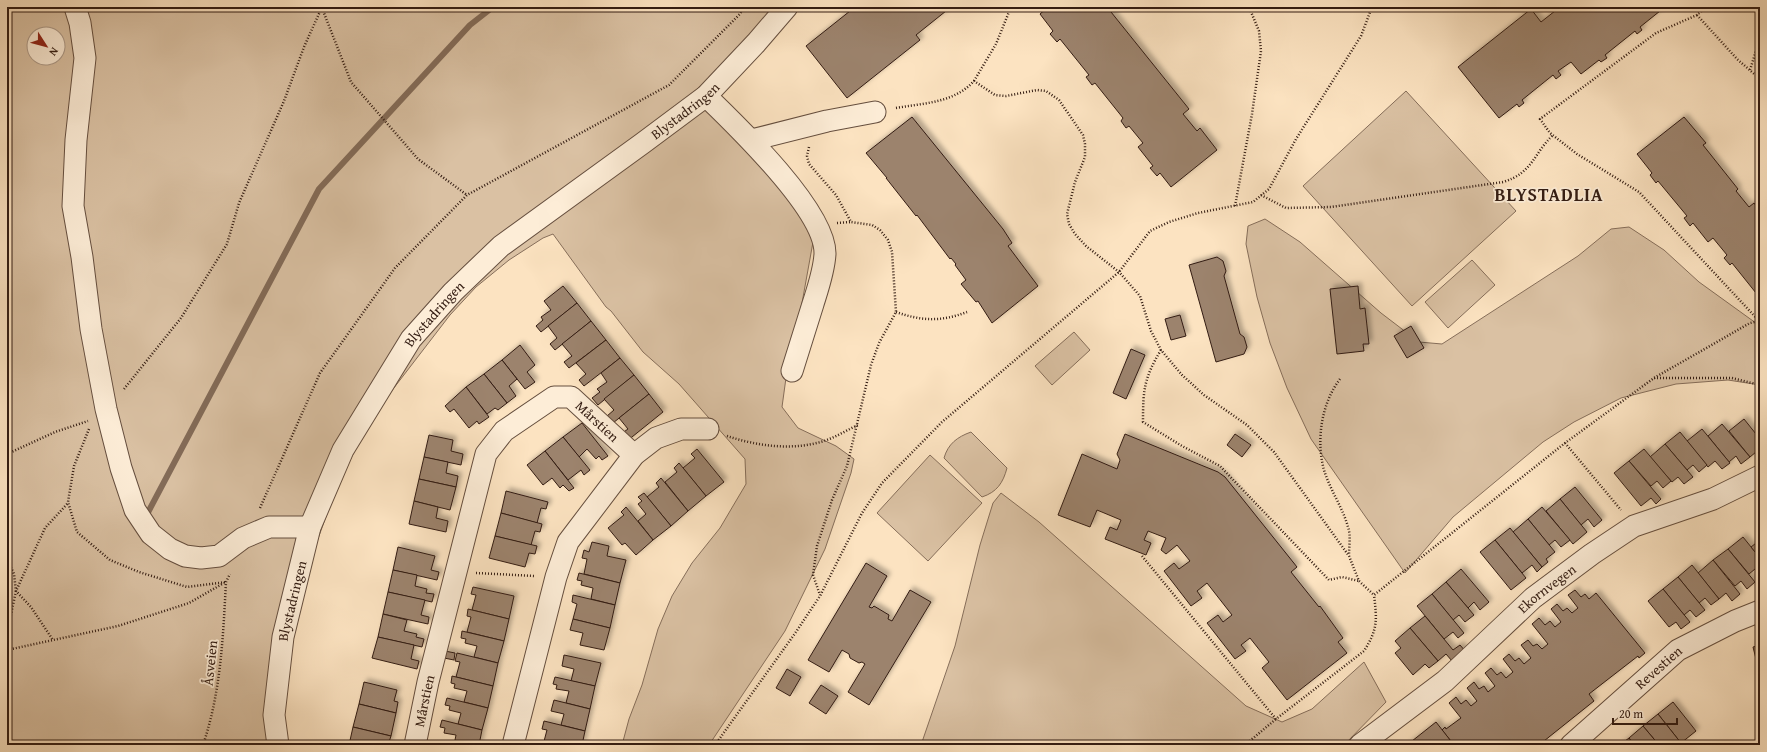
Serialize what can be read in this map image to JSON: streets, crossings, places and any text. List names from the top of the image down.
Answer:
{
  "streets": {
    "street": [
      "Blystadringen",
      "Mårstien",
      "Ekornvegen",
      "Revestien"
    ],
    "path": ["Åsveien"]
  },
  "districts": ["BLYSTADLIA"],
  "scale_bar": "20 m",
  "north": "bottom right"
}
